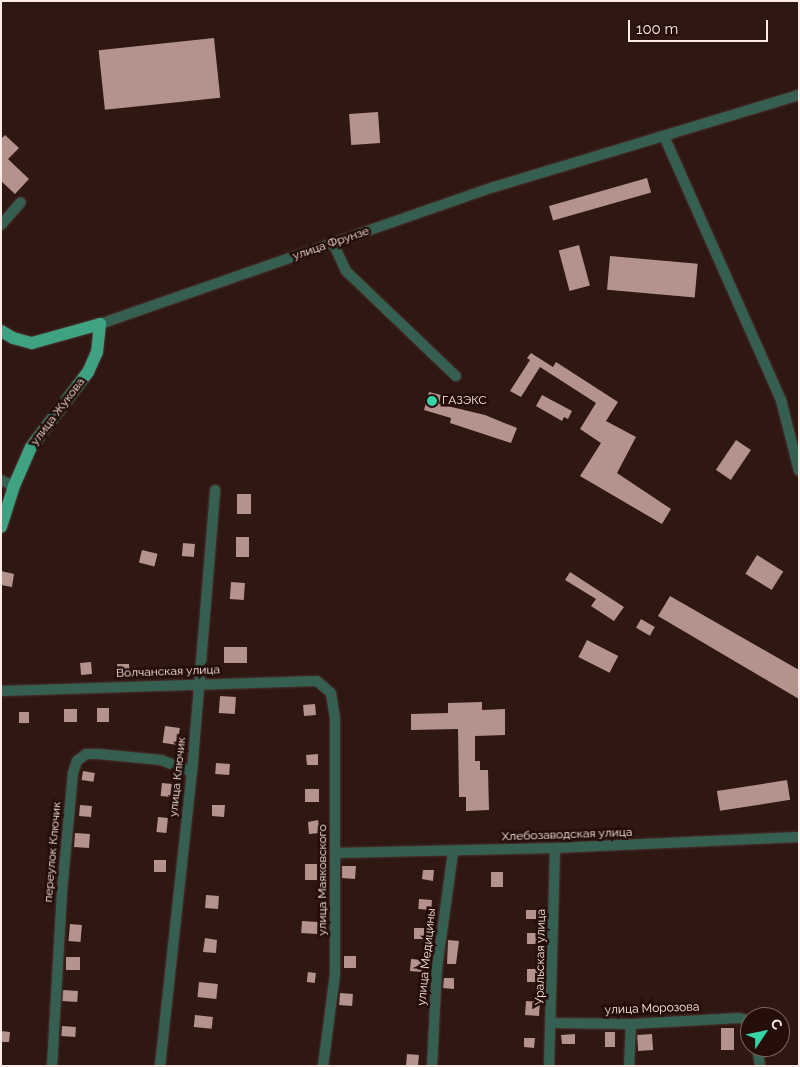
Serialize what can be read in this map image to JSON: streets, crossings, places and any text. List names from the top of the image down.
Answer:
{
  "streets": {
    "main road": ["улица Фрунзе", "улица Жукова"],
    "street": [
      "Волчанская улица",
      "улица Ключик",
      "Хлебозаводская улица",
      "переулок Ключик",
      "улица Маяковского",
      "улица Медицины",
      "Уральская улица",
      "улица Морозова"
    ]
  },
  "crossings": [
    ["улица Фрунзе", "улица Жукова"],
    ["Волчанская улица", "улица Ключик"],
    ["Волчанская улица", "улица Маяковского"],
    ["улица Ключик", "переулок Ключик"],
    ["Хлебозаводская улица", "улица Маяковского"],
    ["Хлебозаводская улица", "улица Медицины"],
    ["Хлебозаводская улица", "Уральская улица"],
    ["Уральская улица", "улица Морозова"]
  ],
  "places": ["ГАЗЭКС"],
  "scale_bar": "100 m",
  "north": "top right"
}
